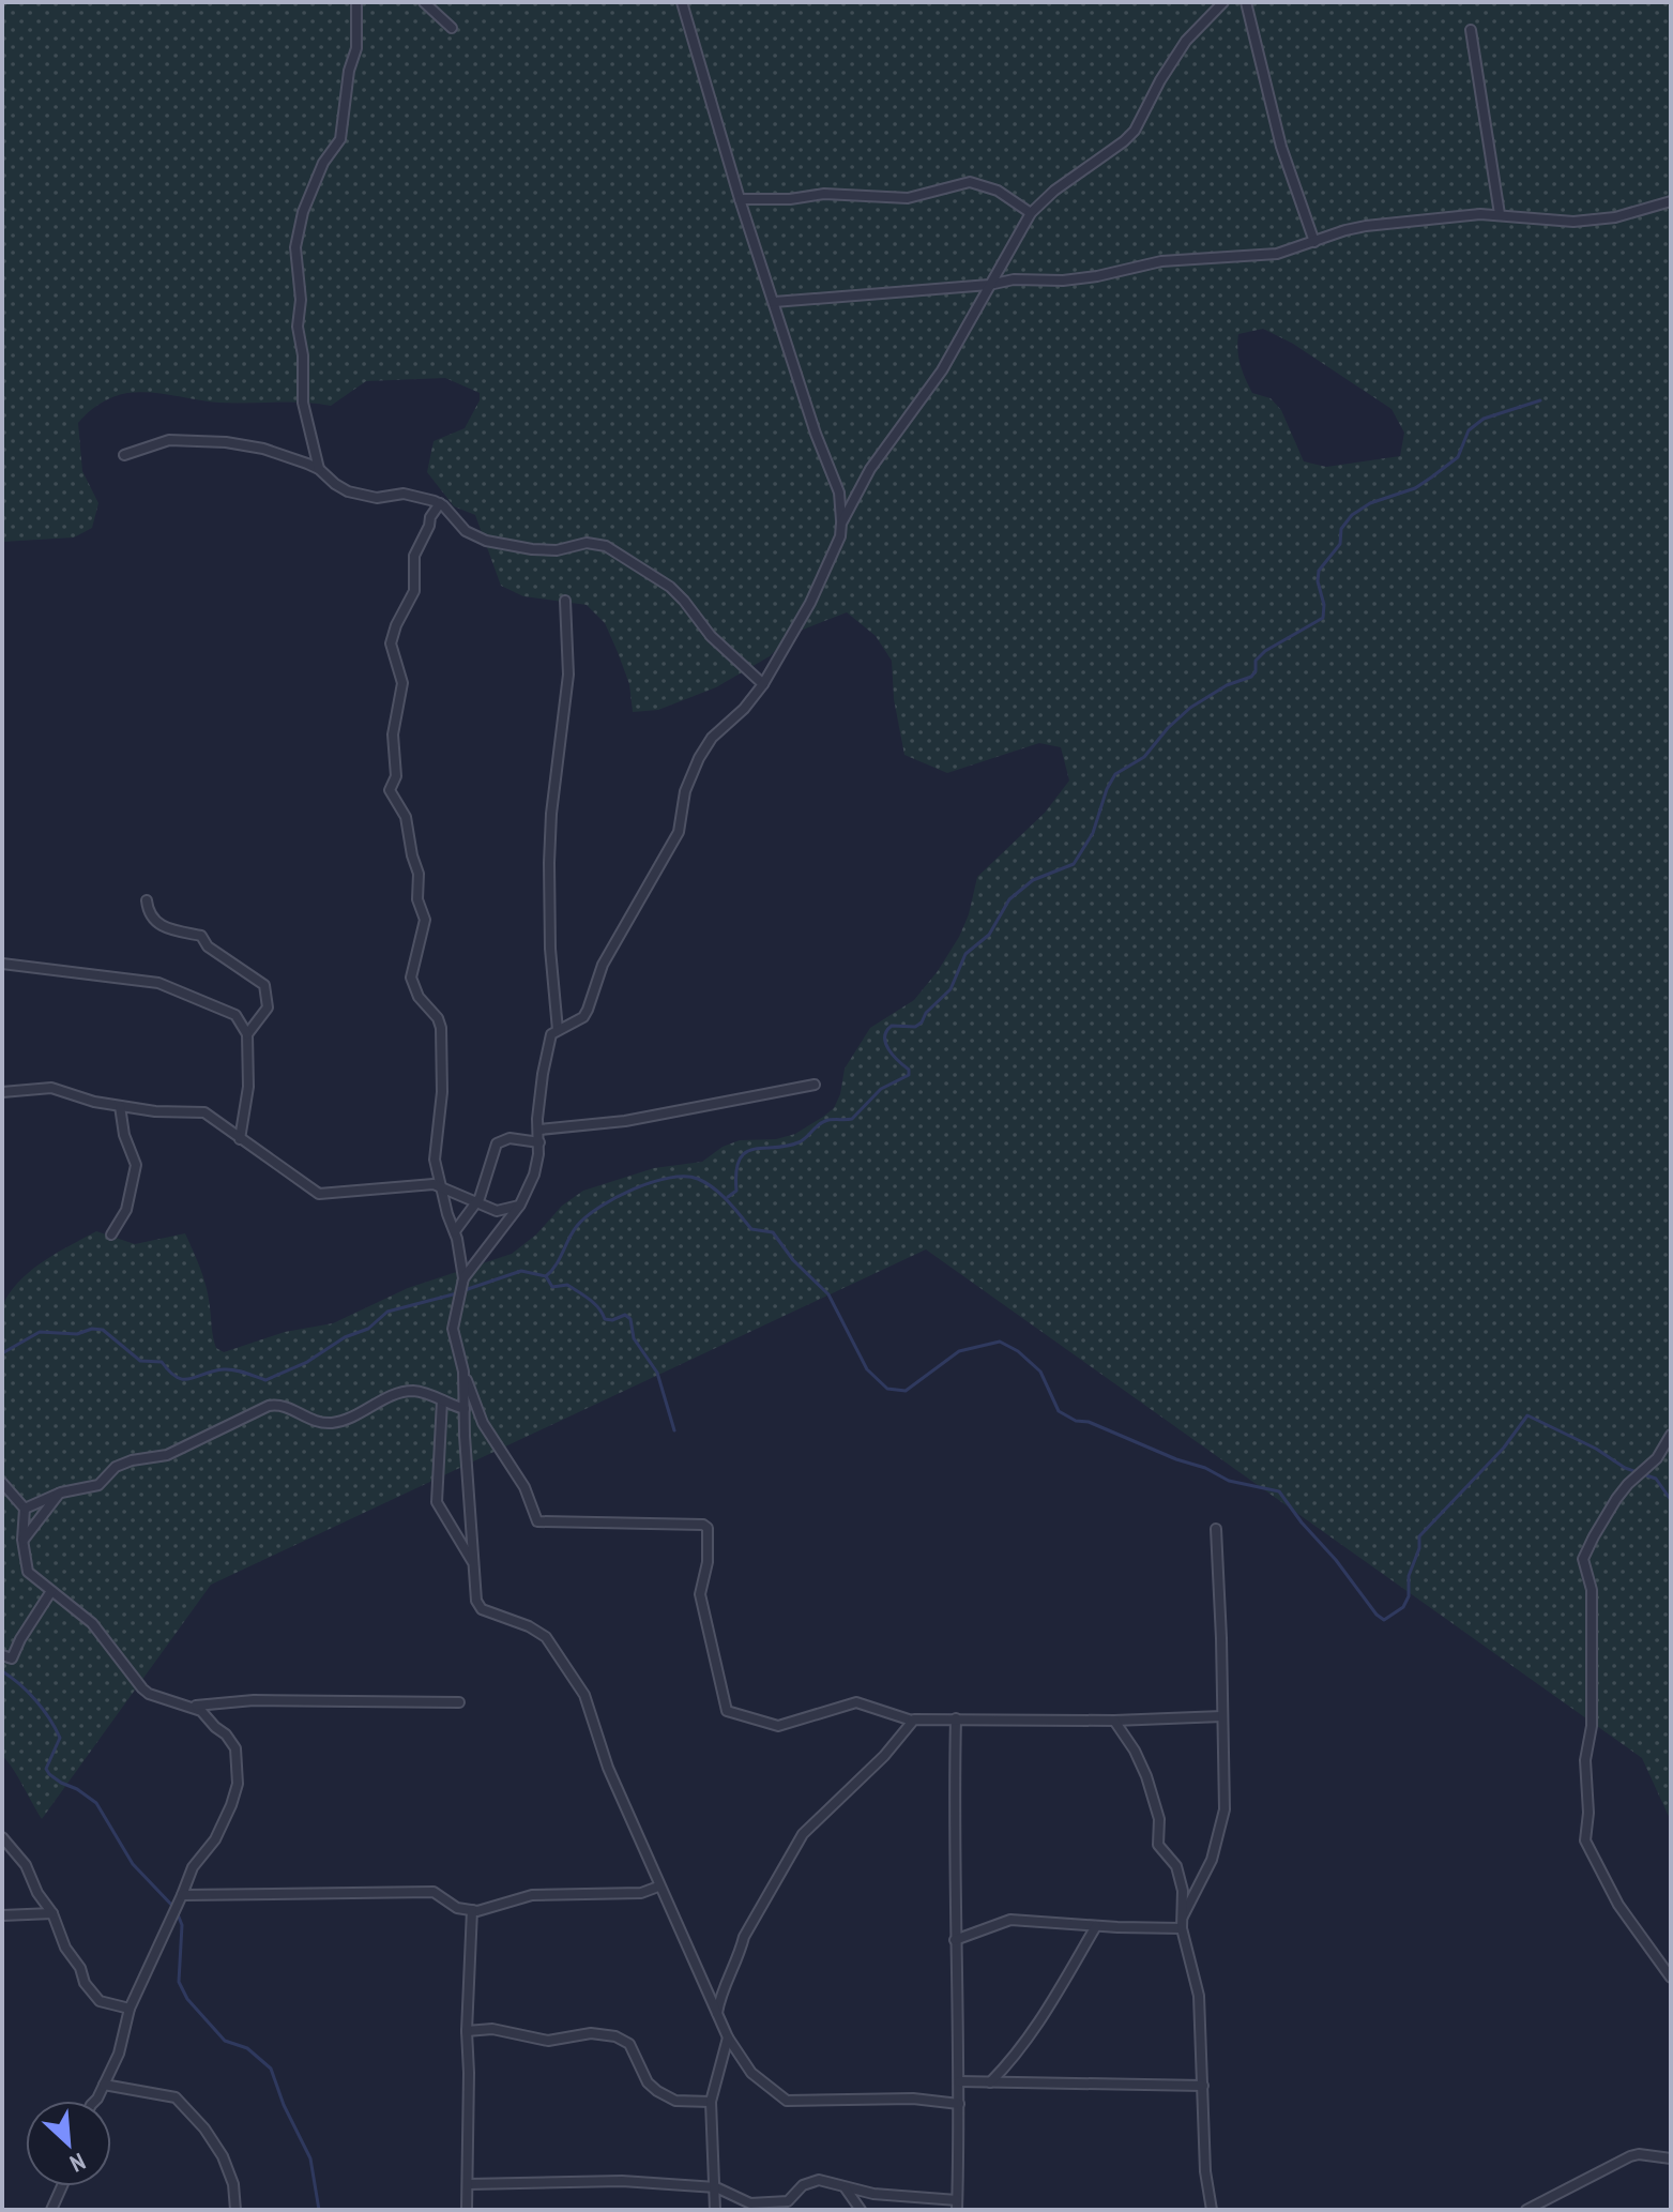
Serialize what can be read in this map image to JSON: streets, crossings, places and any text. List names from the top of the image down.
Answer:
{
  "north": "bottom right"
}
